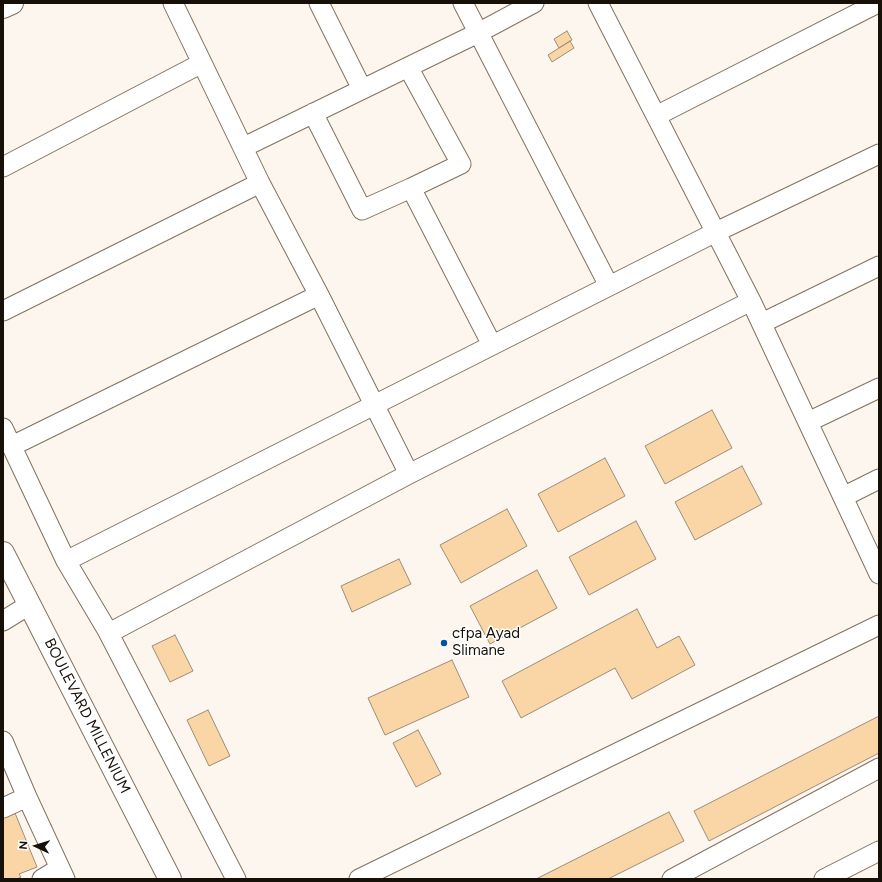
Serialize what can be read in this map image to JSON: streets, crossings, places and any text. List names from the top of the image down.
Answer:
{
  "streets": {
    "main road": ["BOULEVARD MILLENIUM"]
  },
  "places": ["cfpa Ayad Slimane"],
  "north": "left"
}
